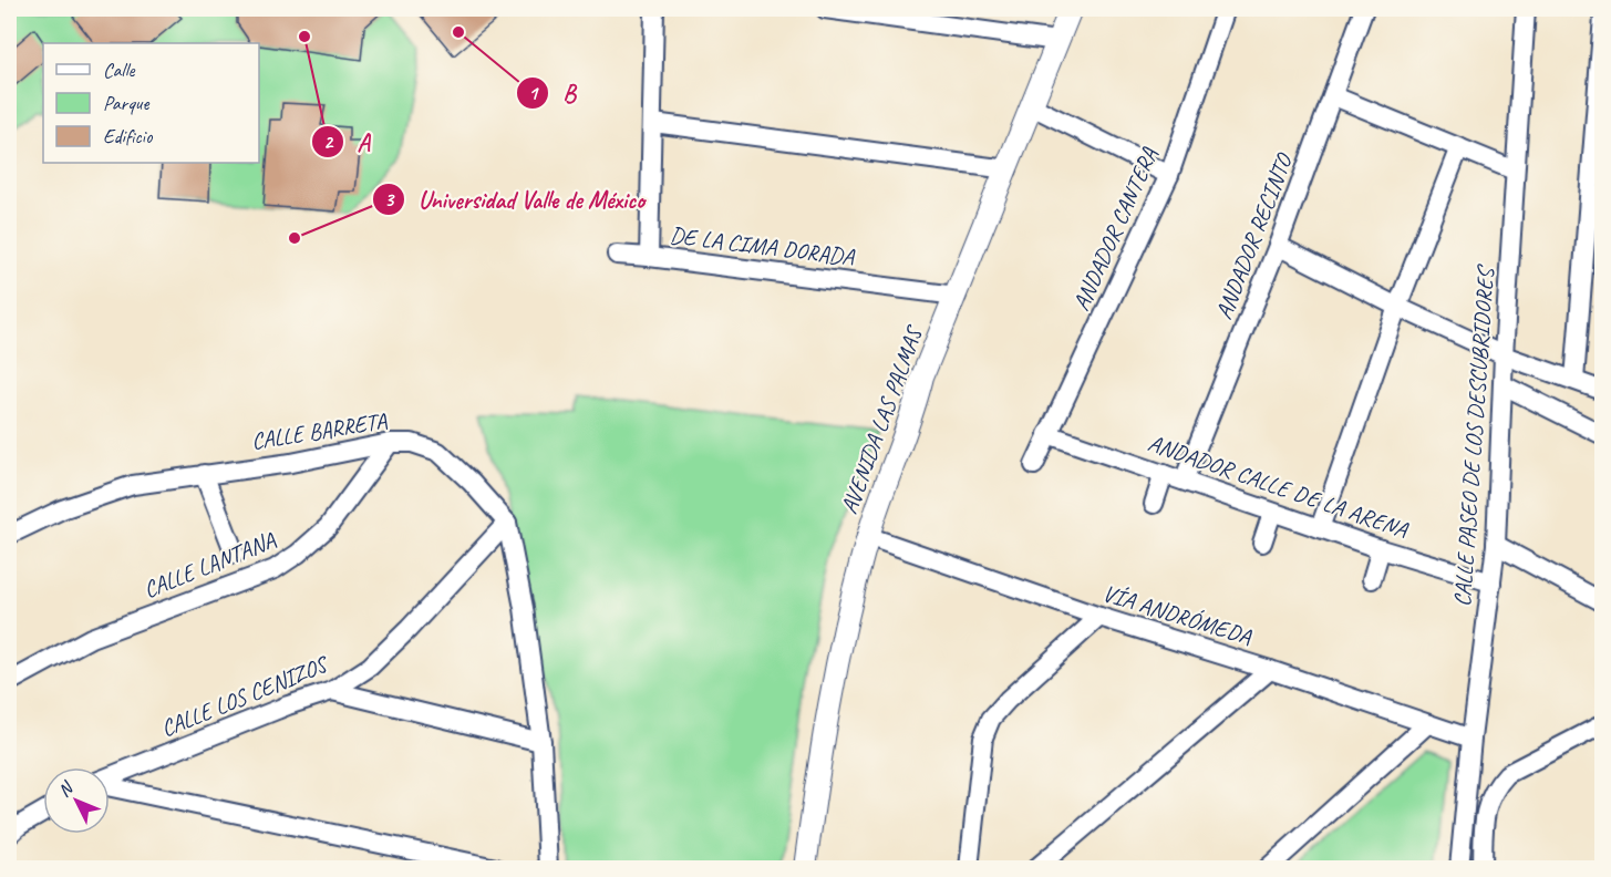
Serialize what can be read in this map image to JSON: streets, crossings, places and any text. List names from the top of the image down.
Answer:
{
  "streets": {
    "street": [
      "ANDADOR CANTERA",
      "ANDADOR RECINTO",
      "DE LA CIMA DORADA",
      "AVENIDA LAS PALMAS",
      "CALLE BARRETA",
      "CALLE PASEO DE LOS DESCUBRIDORES",
      "ANDADOR CALLE DE LA ARENA",
      "CALLE LANTANA",
      "VÍA ANDRÓMEDA",
      "CALLE LOS CENIZOS"
    ]
  },
  "crossings": [
    ["ANDADOR CANTERA", "ANDADOR CALLE DE LA ARENA"],
    ["ANDADOR RECINTO", "ANDADOR CALLE DE LA ARENA"],
    ["DE LA CIMA DORADA", "AVENIDA LAS PALMAS"],
    ["AVENIDA LAS PALMAS", "VÍA ANDRÓMEDA"],
    ["CALLE BARRETA", "CALLE LANTANA"],
    ["CALLE BARRETA", "CALLE LOS CENIZOS"],
    ["CALLE PASEO DE LOS DESCUBRIDORES", "ANDADOR CALLE DE LA ARENA"],
    ["CALLE PASEO DE LOS DESCUBRIDORES", "VÍA ANDRÓMEDA"]
  ],
  "places": ["B", "A", "Universidad Valle de México"],
  "legend": ["Calle", "Parque", "Edificio"],
  "north": "top left"
}
